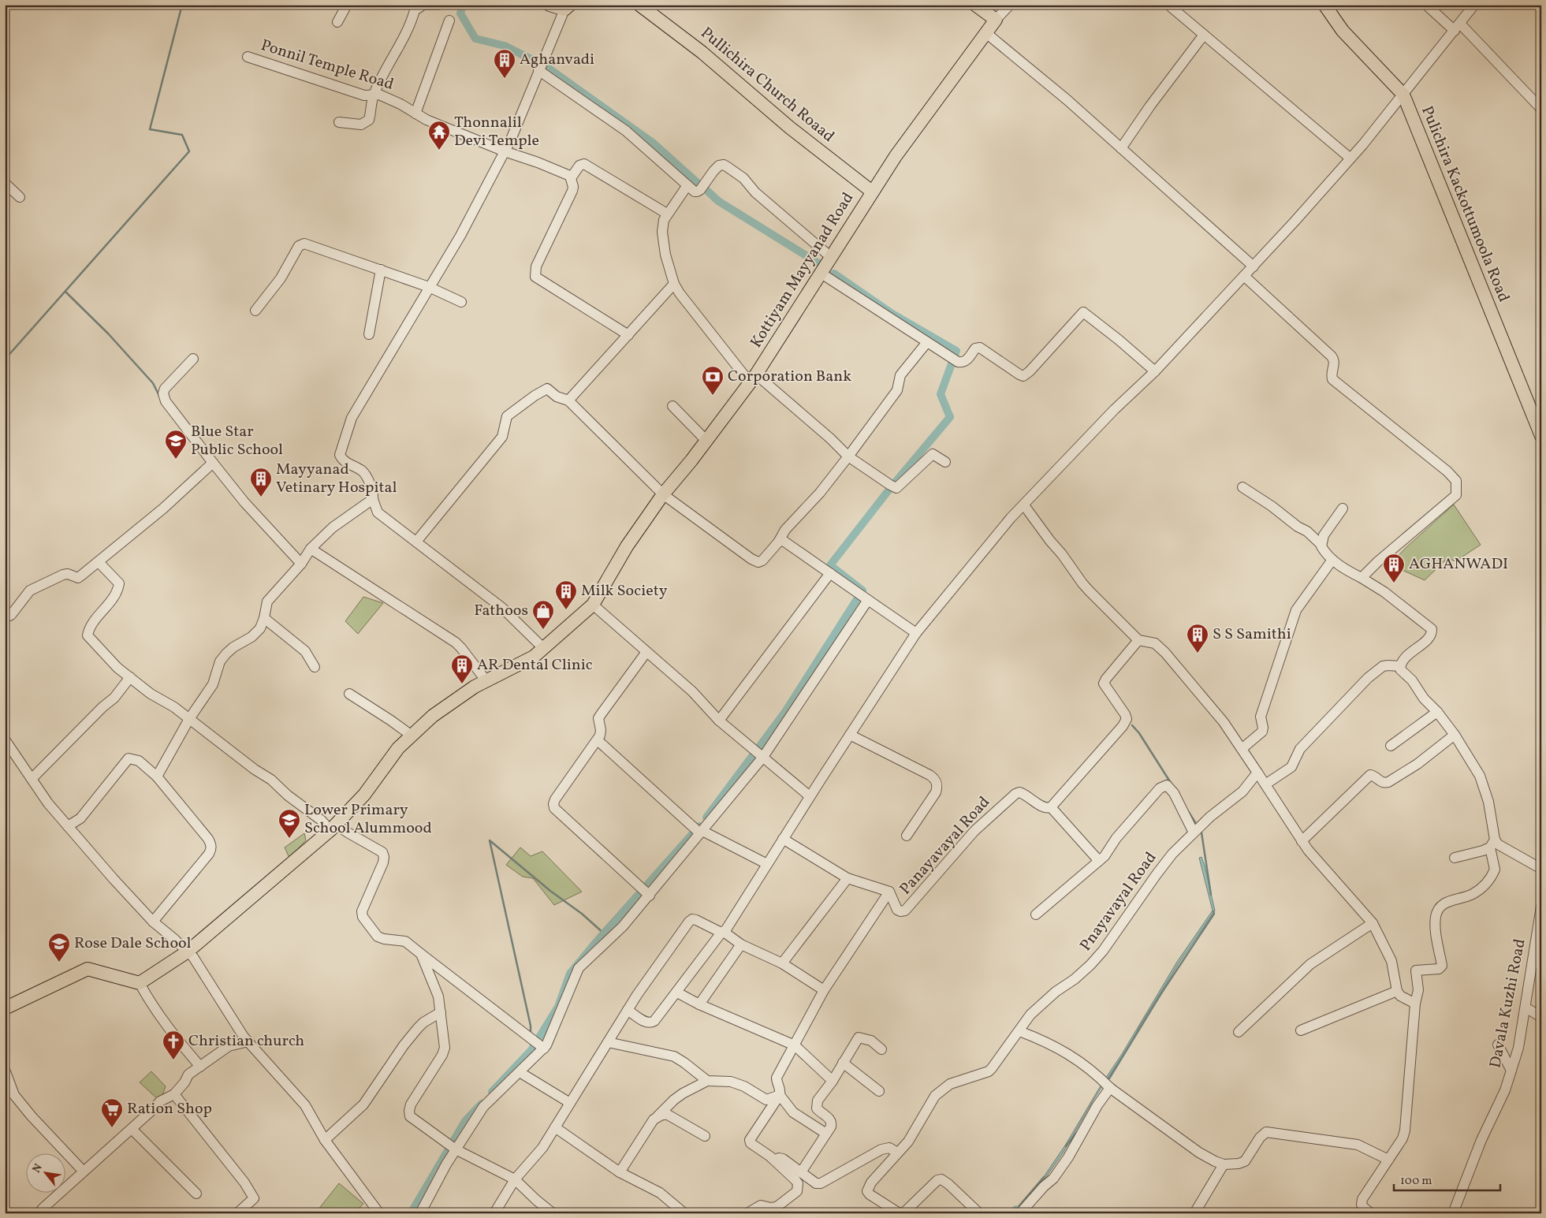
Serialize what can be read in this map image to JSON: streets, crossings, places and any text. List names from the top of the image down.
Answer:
{
  "streets": {
    "main road": ["Pullichira Church Roaad", "Pulichira Kackottumoola Road", "Kottiyam Mayyanad Road"],
    "street": [
      "Ponnil Temple Road",
      "Panayavayal Road",
      "Pnayavayal Road",
      "Davala Kuzhi Road"
    ]
  },
  "crossings": [
    ["Pullichira Church Roaad", "Kottiyam Mayyanad Road"]
  ],
  "places": {
    "building": [
      "Aghanvadi",
      "Mayyanad Vetinary Hospital",
      "AGHANWADI",
      "Milk Society",
      "S S Samithi",
      "AR Dental Clinic"
    ],
    "temple": ["Thonnalil Devi Temple"],
    "bank": ["Corporation Bank"],
    "school or university": ["Blue Star Public School", "Lower Primary School Alummood", "Rose Dale School"],
    "shop": ["Fathoos"],
    "church": ["Christian church"],
    "supermarket": ["Ration Shop"]
  },
  "scale_bar": "100 m",
  "north": "top left"
}
